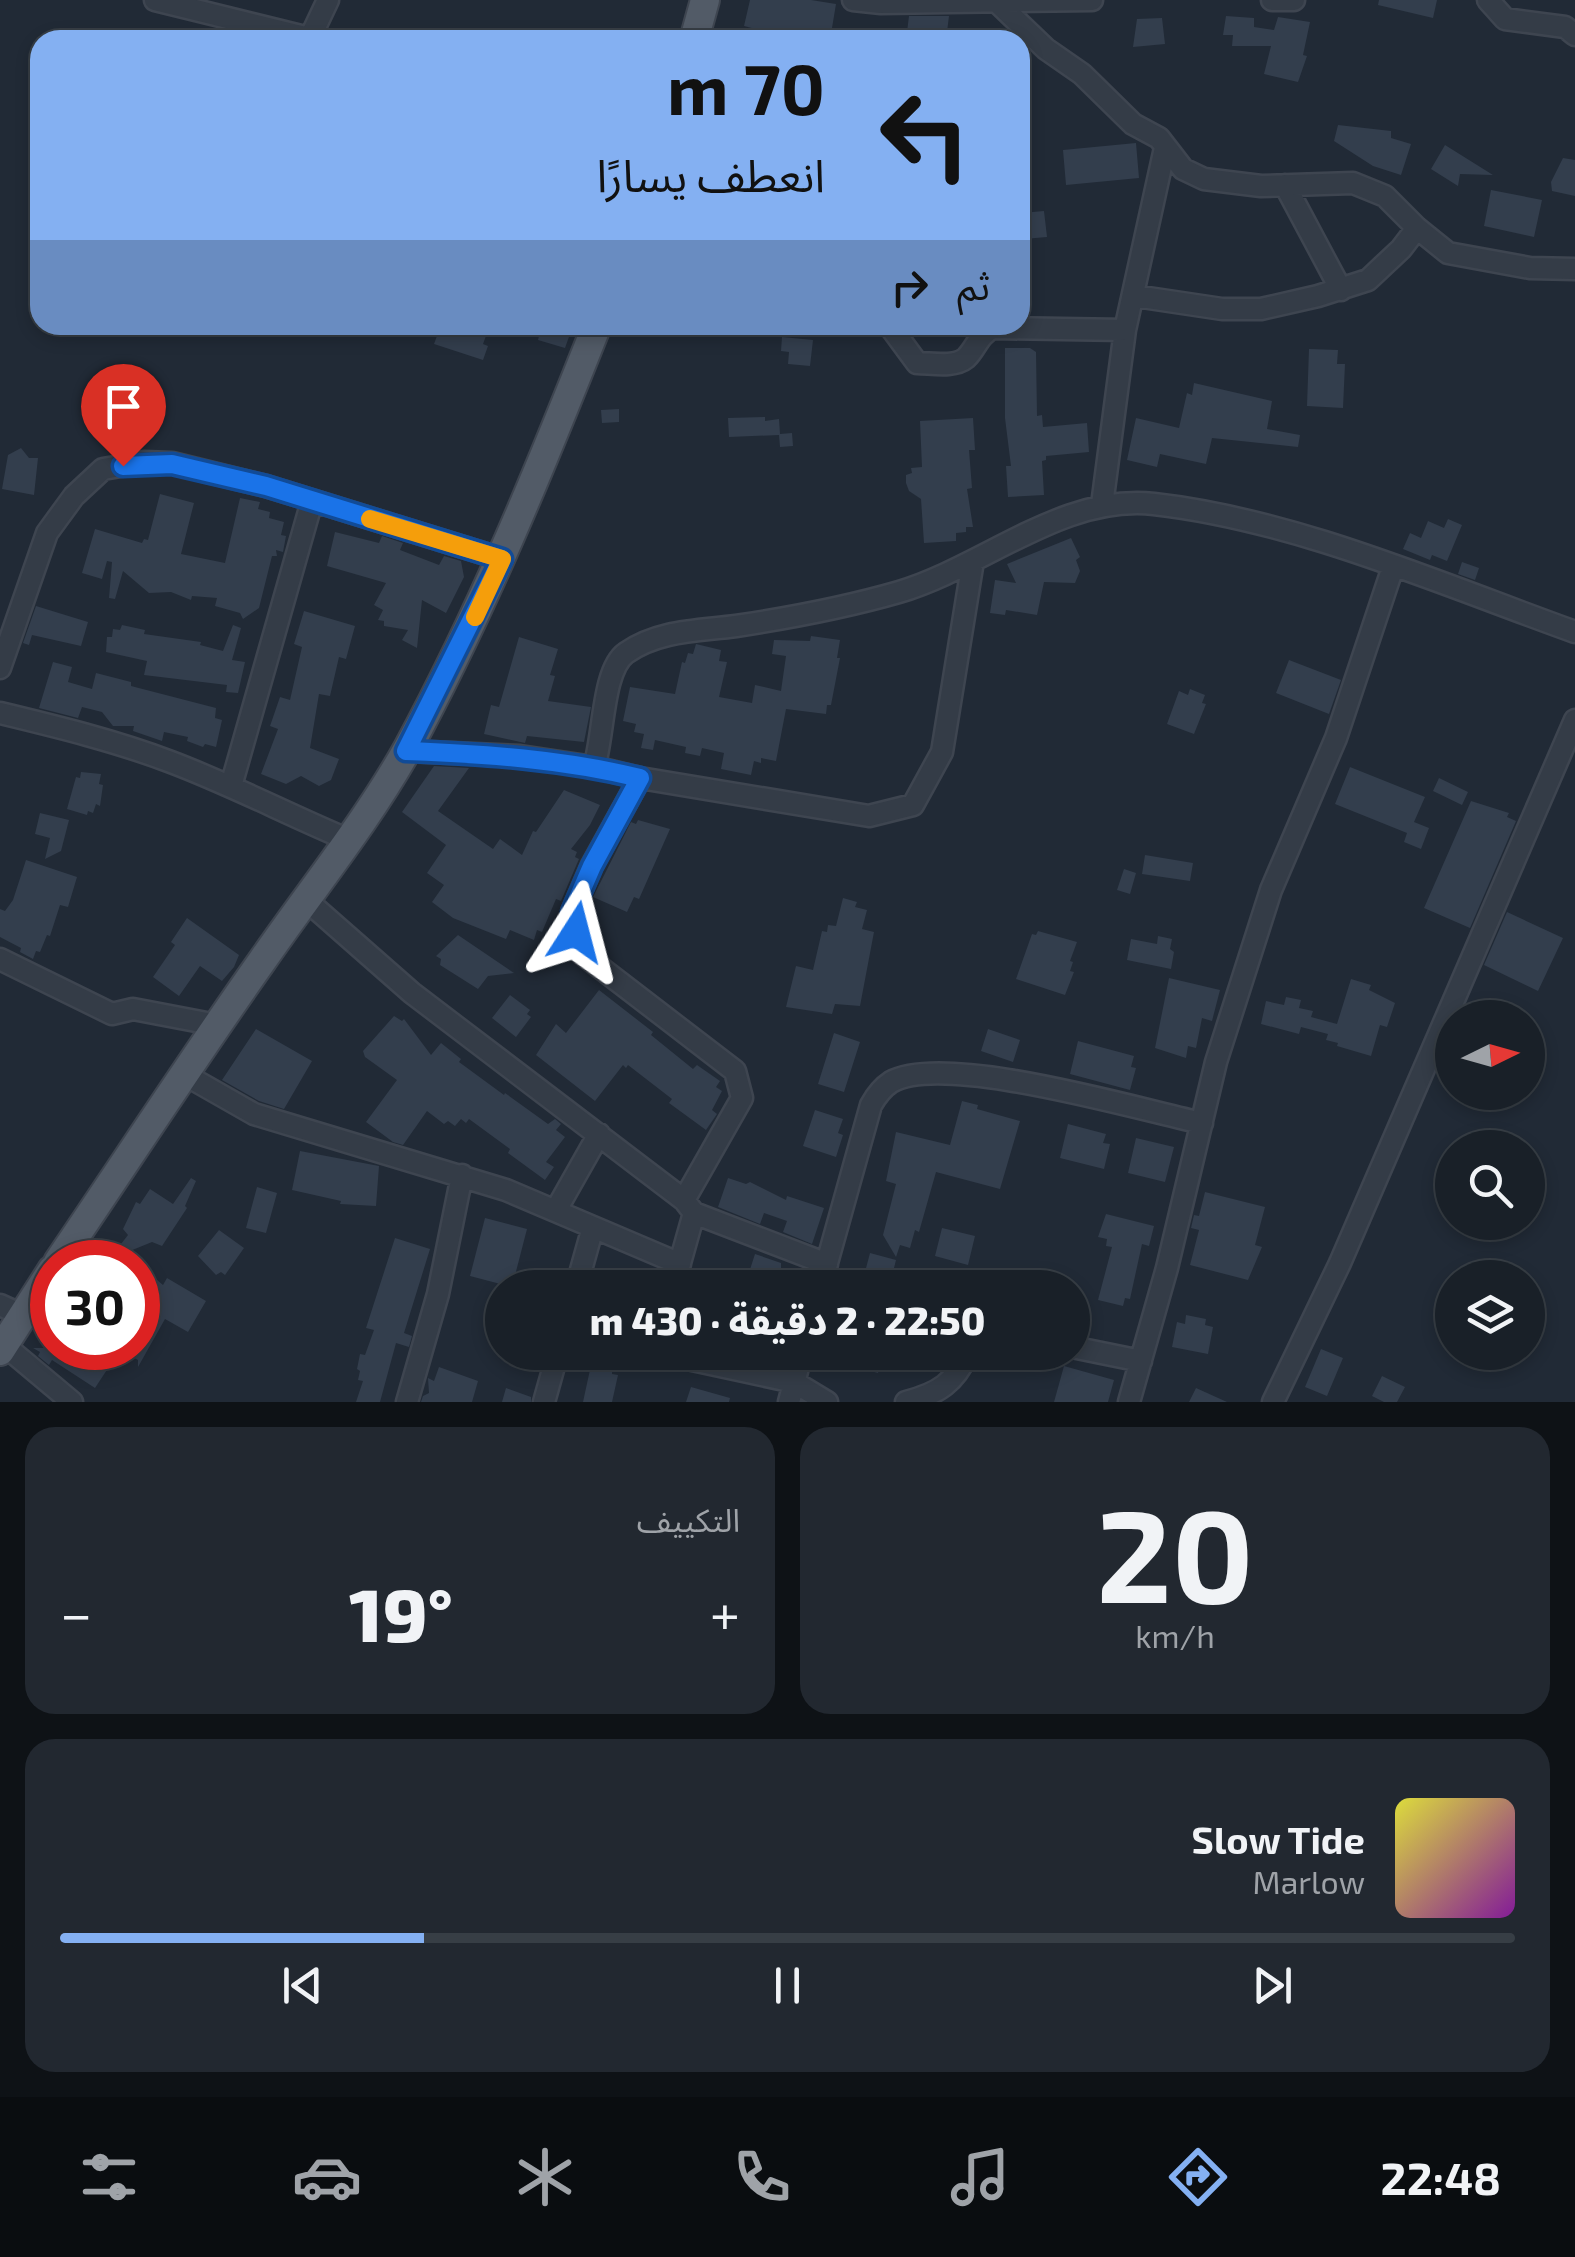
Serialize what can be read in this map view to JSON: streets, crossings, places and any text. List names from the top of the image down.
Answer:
{
  "north": "right",
  "page": {
    "turn": ["70 m", "انعطف يسارًا"],
    "then": "ثم",
    "limit": "30",
    "trip": "22:50 · 2 دقيقة · 430 m",
    "tile": [
      ["20", "km/h"],
      "التكييف"
    ],
    "heat": ["−", "19°", "+"],
    "song": ["Slow Tide", "Marlow"],
    "tabs": "22:48"
  }
}
